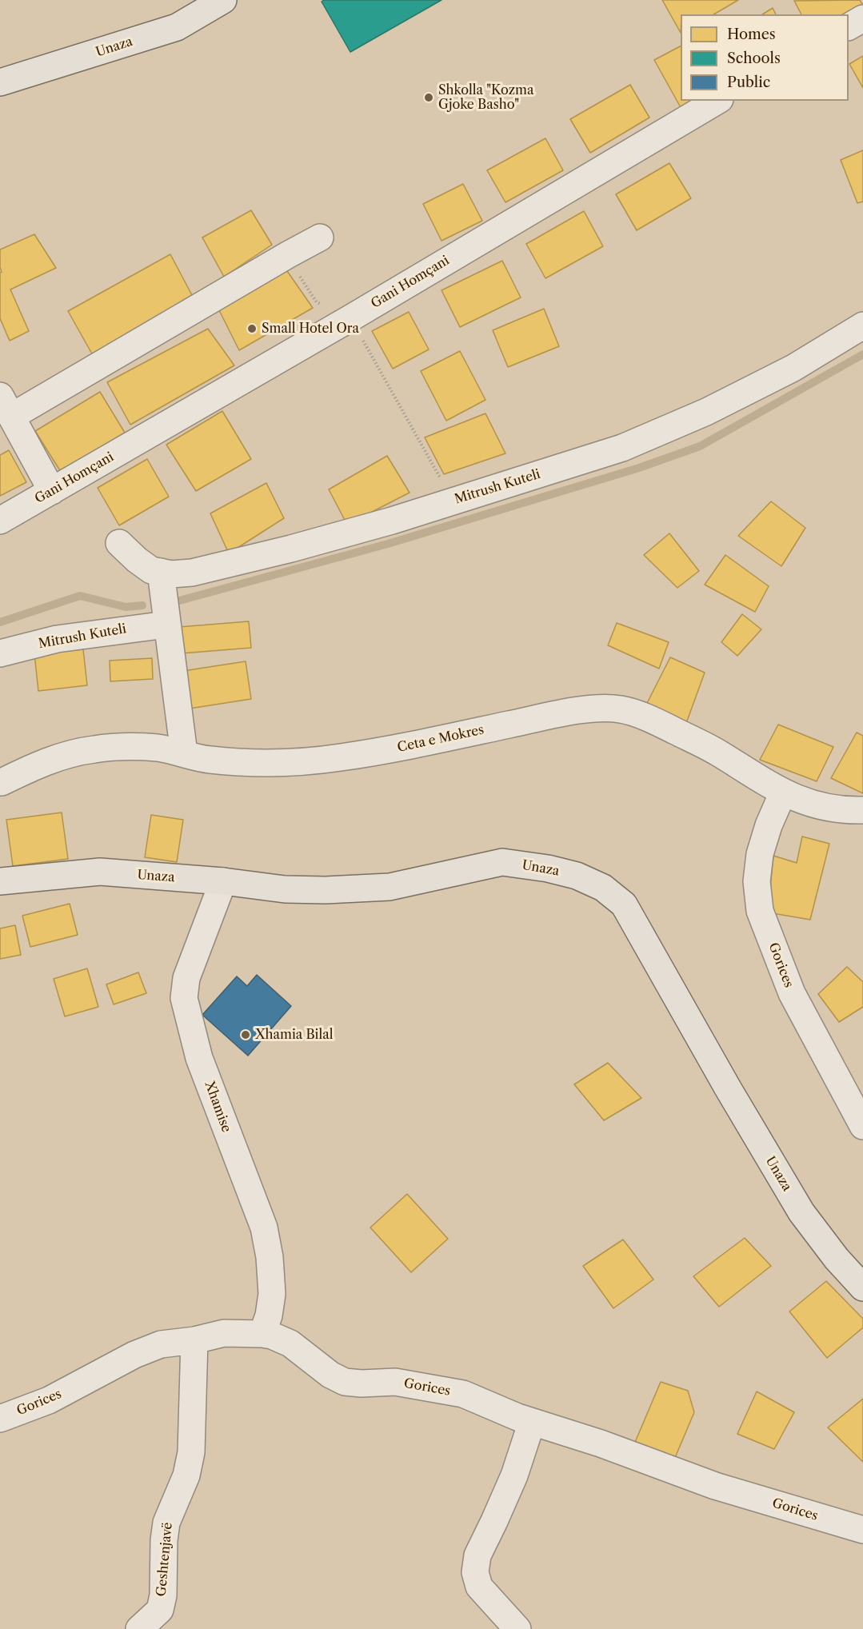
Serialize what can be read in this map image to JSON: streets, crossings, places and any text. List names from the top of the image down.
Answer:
{
  "streets": {
    "main road": ["Unaza"],
    "street": [
      "Gani Homçani",
      "Mitrush Kuteli",
      "Ceta e Mokres",
      "Gorices",
      "Xhamise",
      "Geshtenjavë"
    ]
  },
  "crossings": [
    ["Unaza", "Xhamise"],
    ["Ceta e Mokres", "Gorices"],
    ["Gorices", "Xhamise"],
    ["Gorices", "Geshtenjavë"]
  ],
  "places": ["Shkolla \"Kozma Gjoke Basho\"", "Small Hotel Ora", "Xhamia Bilal"],
  "legend": ["Homes", "Schools", "Public"]
}
